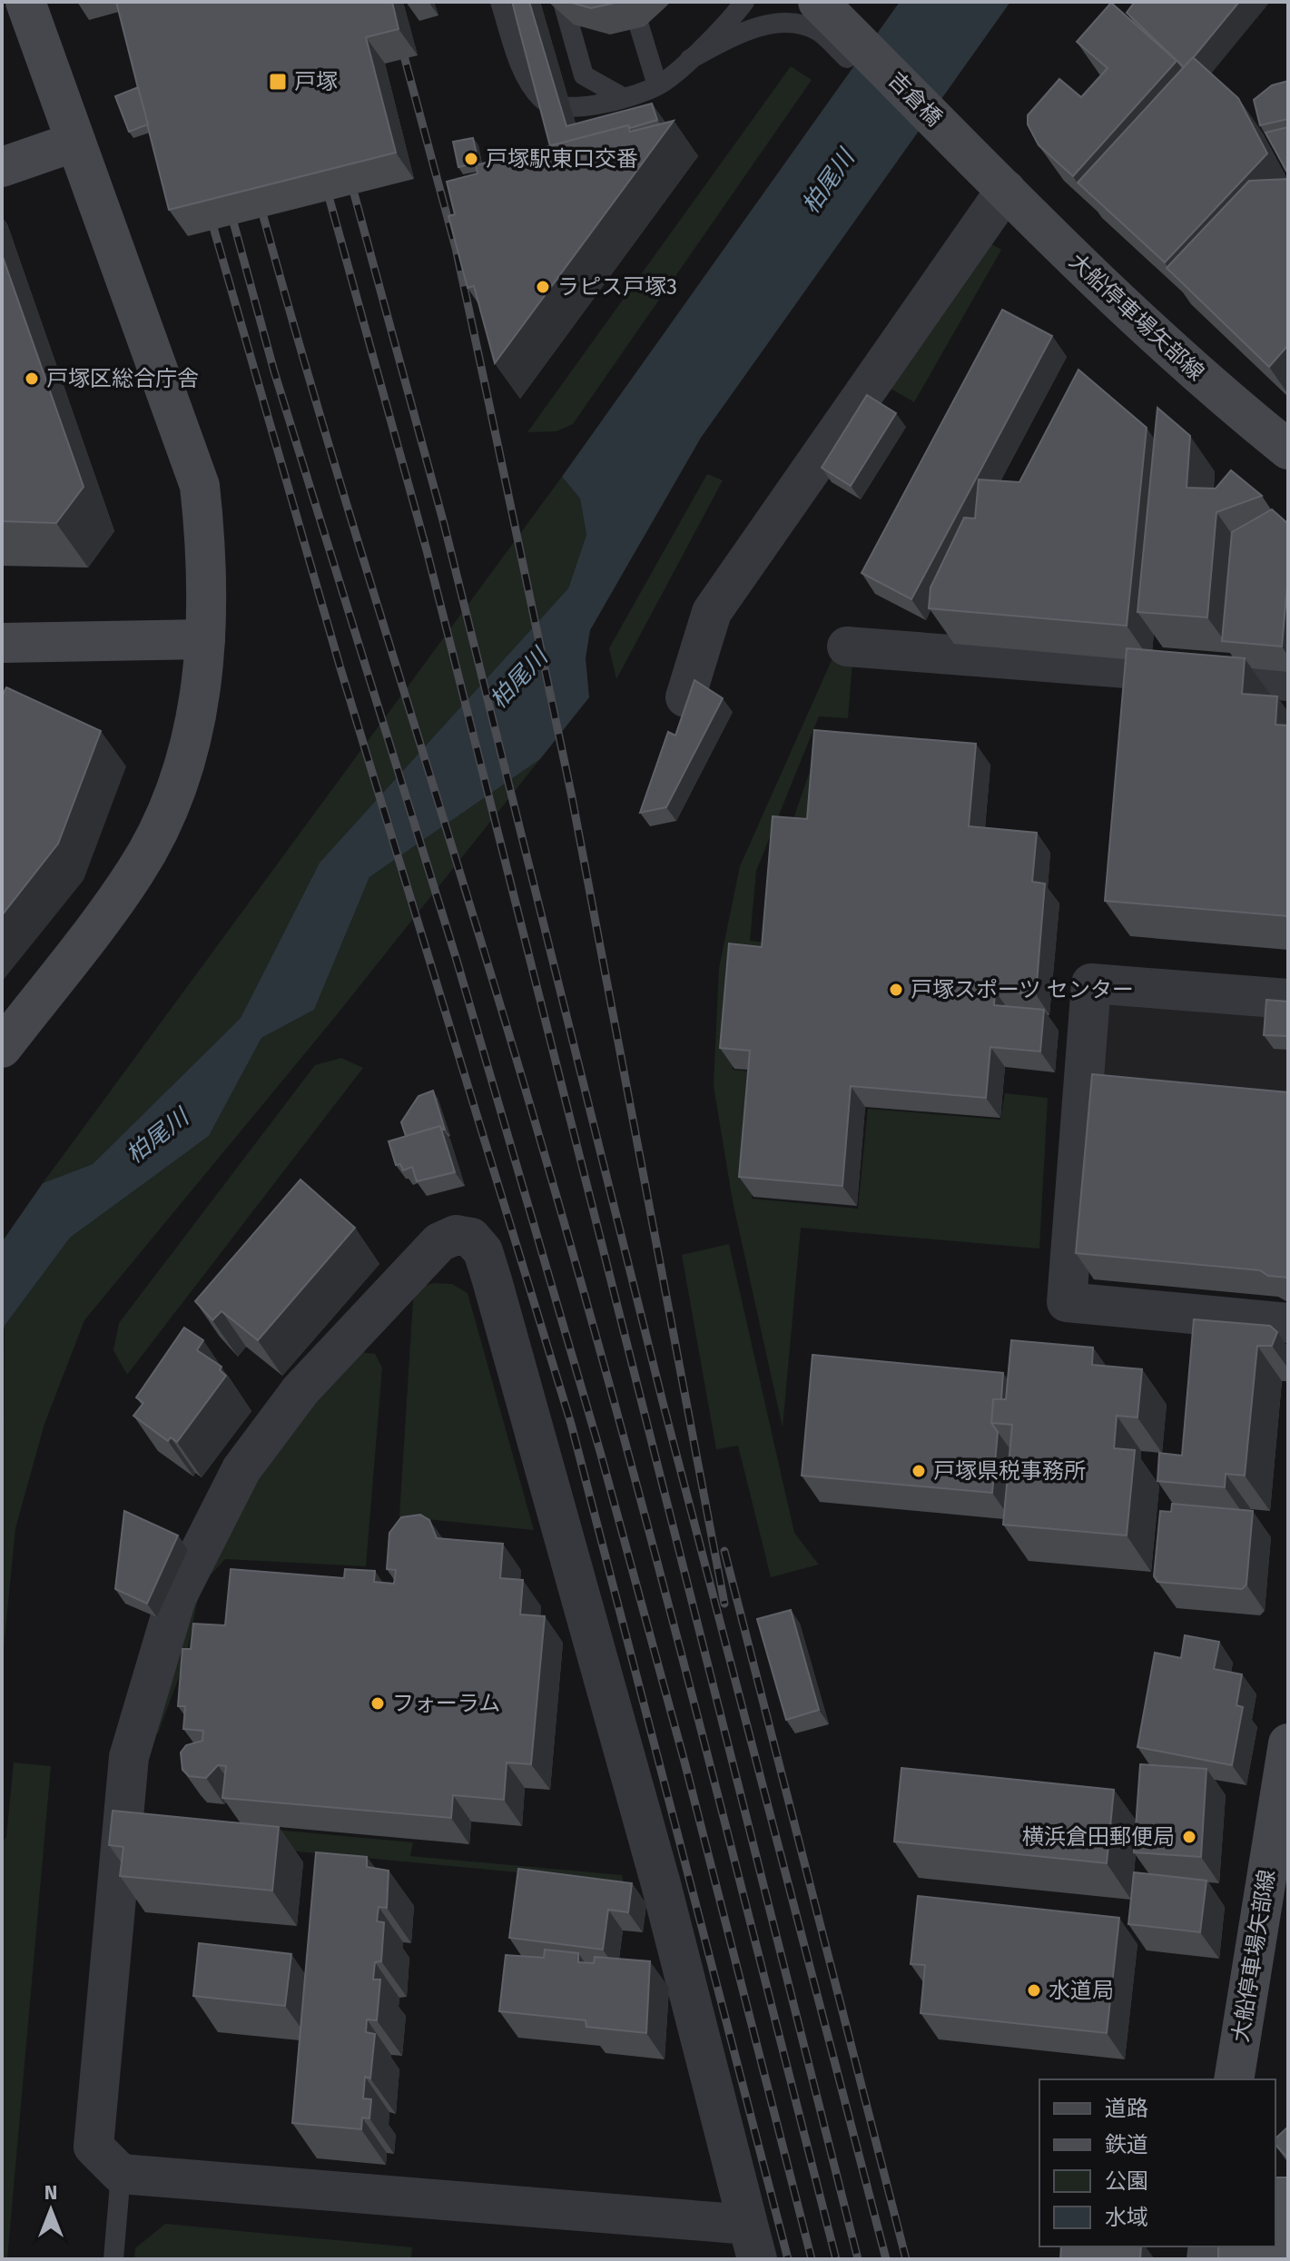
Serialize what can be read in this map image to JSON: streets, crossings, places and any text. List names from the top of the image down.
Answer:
{
  "streets": {
    "street": ["吉倉橋", "大船停車場矢部線"]
  },
  "crossings": [
    ["吉倉橋", "大船停車場矢部線"]
  ],
  "water": ["柏尾川"],
  "places": {
    "transit": ["戸塚"],
    "other": [
      "戸塚駅東口交番",
      "ラピス戸塚3",
      "戸塚区総合庁舎",
      "戸塚スポーツ センター",
      "戸塚県税事務所",
      "フォーラム",
      "横浜倉田郵便局",
      "水道局"
    ]
  },
  "legend": [
    "道路",
    "鉄道",
    "公園",
    "水域"
  ],
  "north": "top"
}
